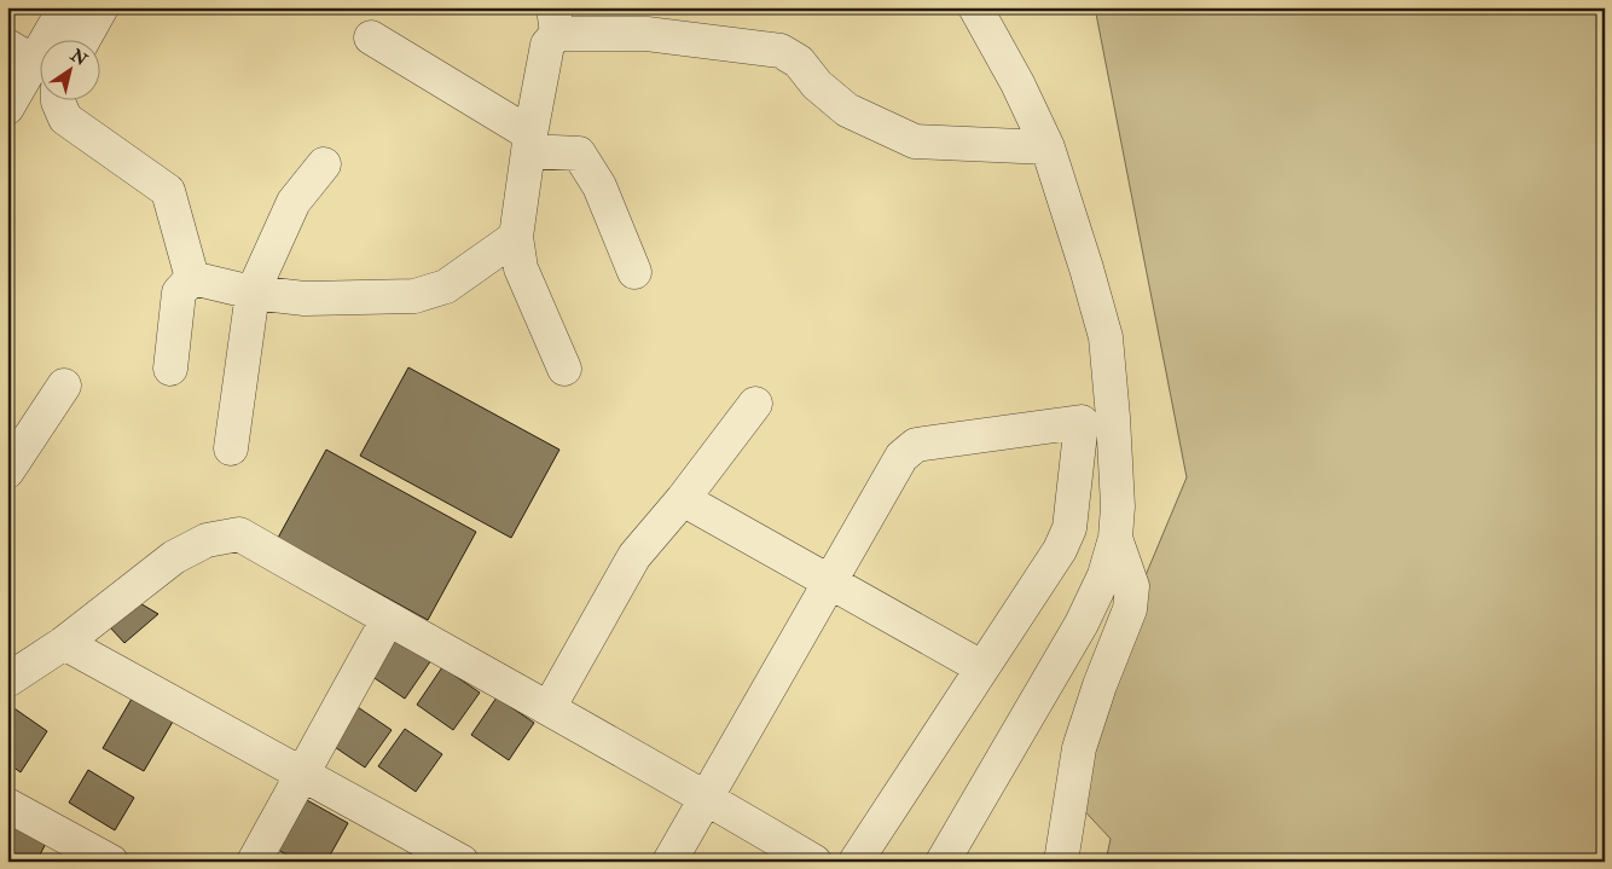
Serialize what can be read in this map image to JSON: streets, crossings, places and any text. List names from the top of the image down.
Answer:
{
  "north": "top right"
}
